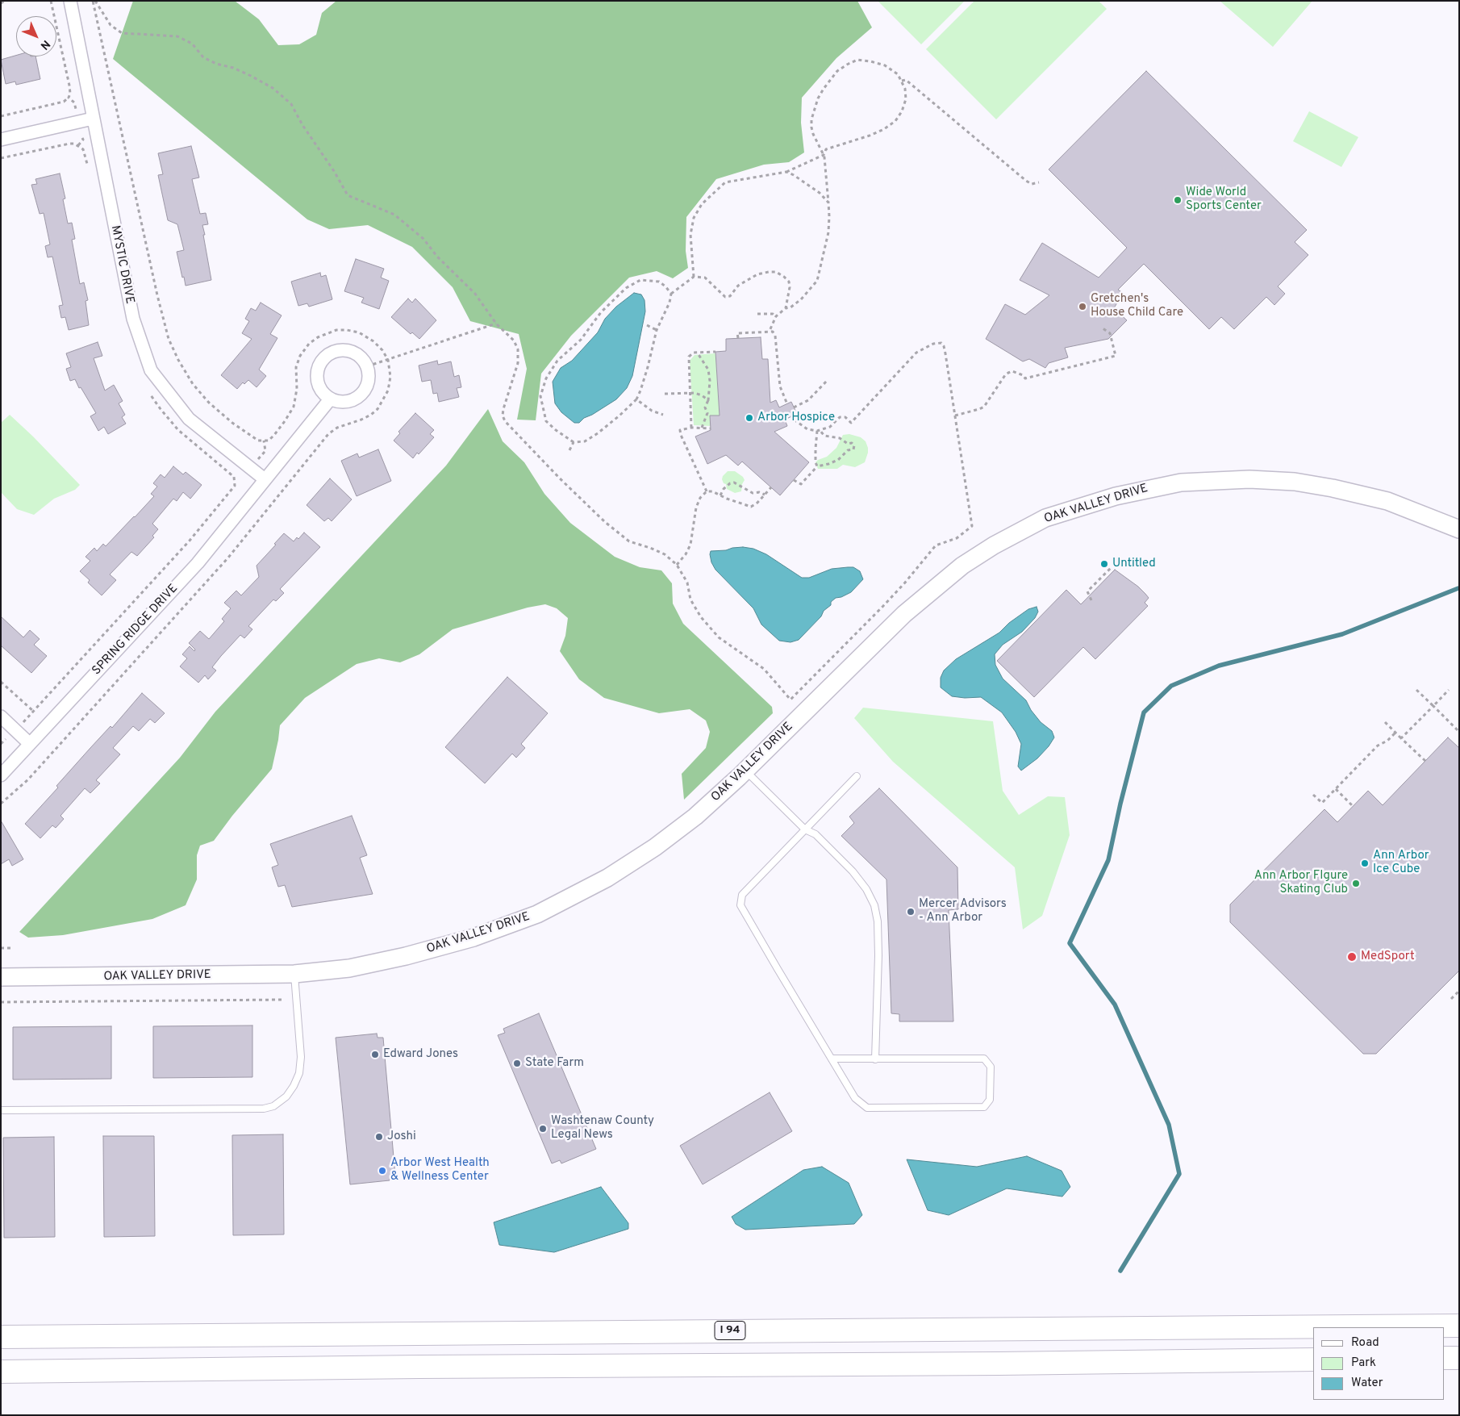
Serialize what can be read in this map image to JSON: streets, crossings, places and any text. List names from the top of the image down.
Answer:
{
  "streets": {
    "highway": ["I 94"],
    "street": ["MYSTIC DRIVE", "OAK VALLEY DRIVE", "SPRING RIDGE DRIVE"]
  },
  "crossings": [
    ["MYSTIC DRIVE", "SPRING RIDGE DRIVE"]
  ],
  "places": [
    "Wide World Sports Center",
    "Gretchen's House Child Care",
    "Arbor Hospice",
    "Untitled",
    "Ann Arbor Ice Cube",
    "Ann Arbor FIgure Skating Club",
    "Mercer Advisors - Ann Arbor",
    "MedSport",
    "Edward Jones",
    "State Farm",
    "Washtenaw County Legal News",
    "Joshi",
    "Arbor West Health & Wellness Center"
  ],
  "legend": ["Road", "Park", "Water"],
  "north": "bottom right"
}
